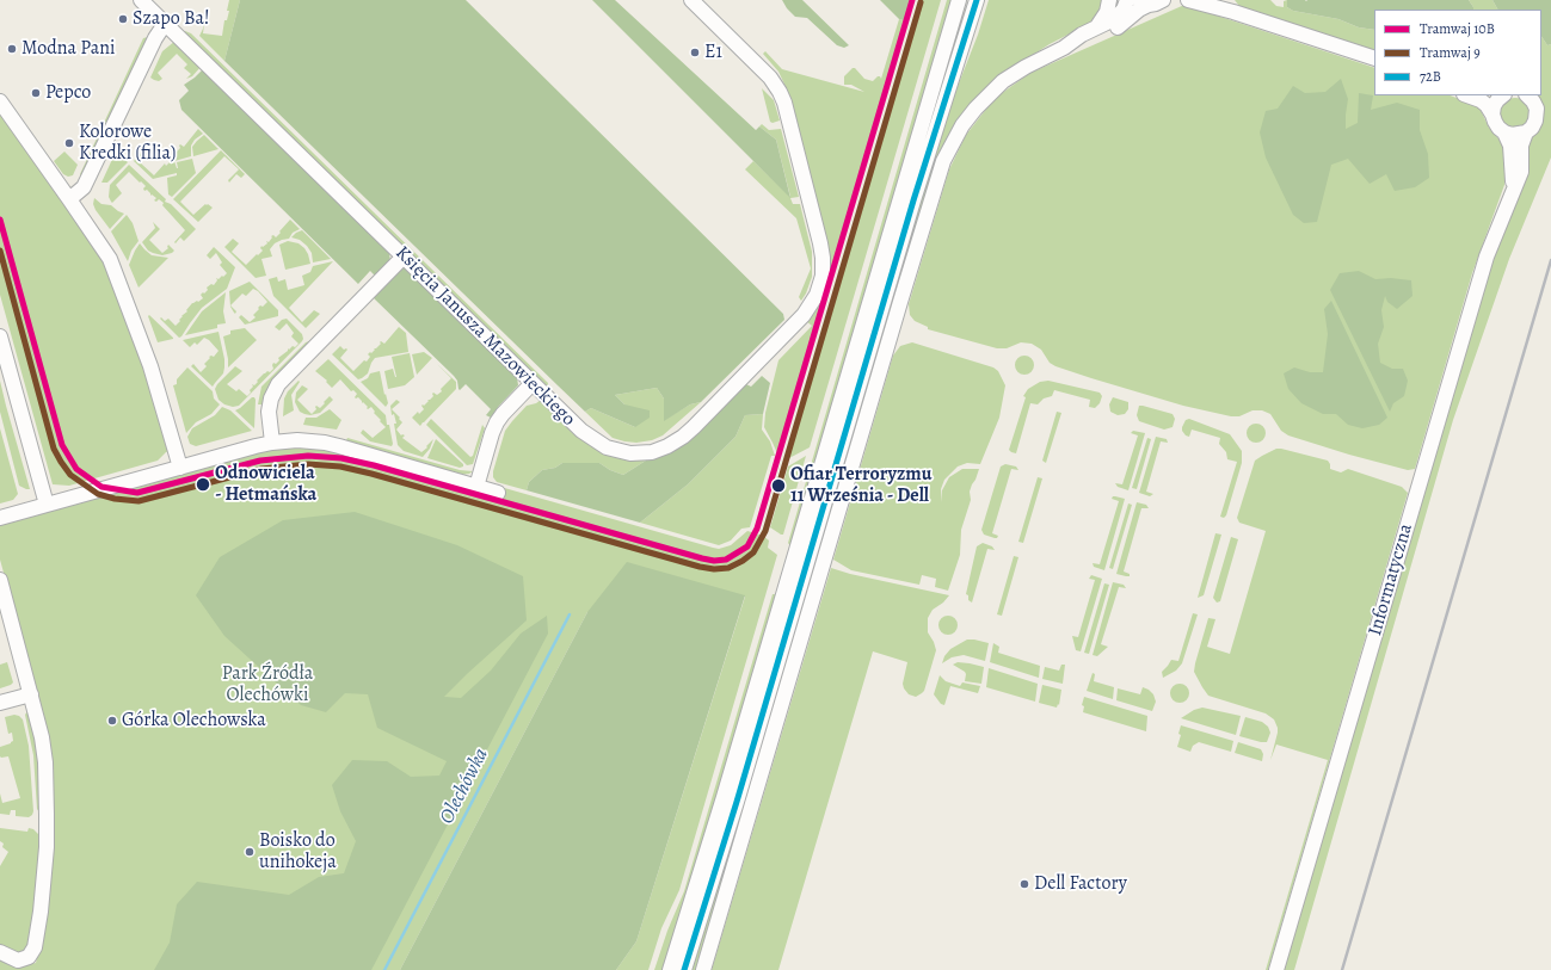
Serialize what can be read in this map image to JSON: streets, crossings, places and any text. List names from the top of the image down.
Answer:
{
  "streets": {
    "street": ["Księcia Janusza Mazowieckiego", "Informatyczna"]
  },
  "water": ["Olechówka"],
  "parks": ["Park Źródła Olechówki"],
  "places": [
    "Szapo Ba!",
    "Modna Pani",
    "E1",
    "Pepco",
    "Kolorowe Kredki (filia)",
    "Odnowiciela - Hetmańska",
    "Ofiar Terroryzmu 11 Września - Dell",
    "Górka Olechowska",
    "Boisko do unihokeja",
    "Dell Factory"
  ],
  "lines": ["tram line 10B", "transit line 72B", "tram line 9"],
  "legend": ["Tramwaj 10B", "Tramwaj 9", "72B"]
}
